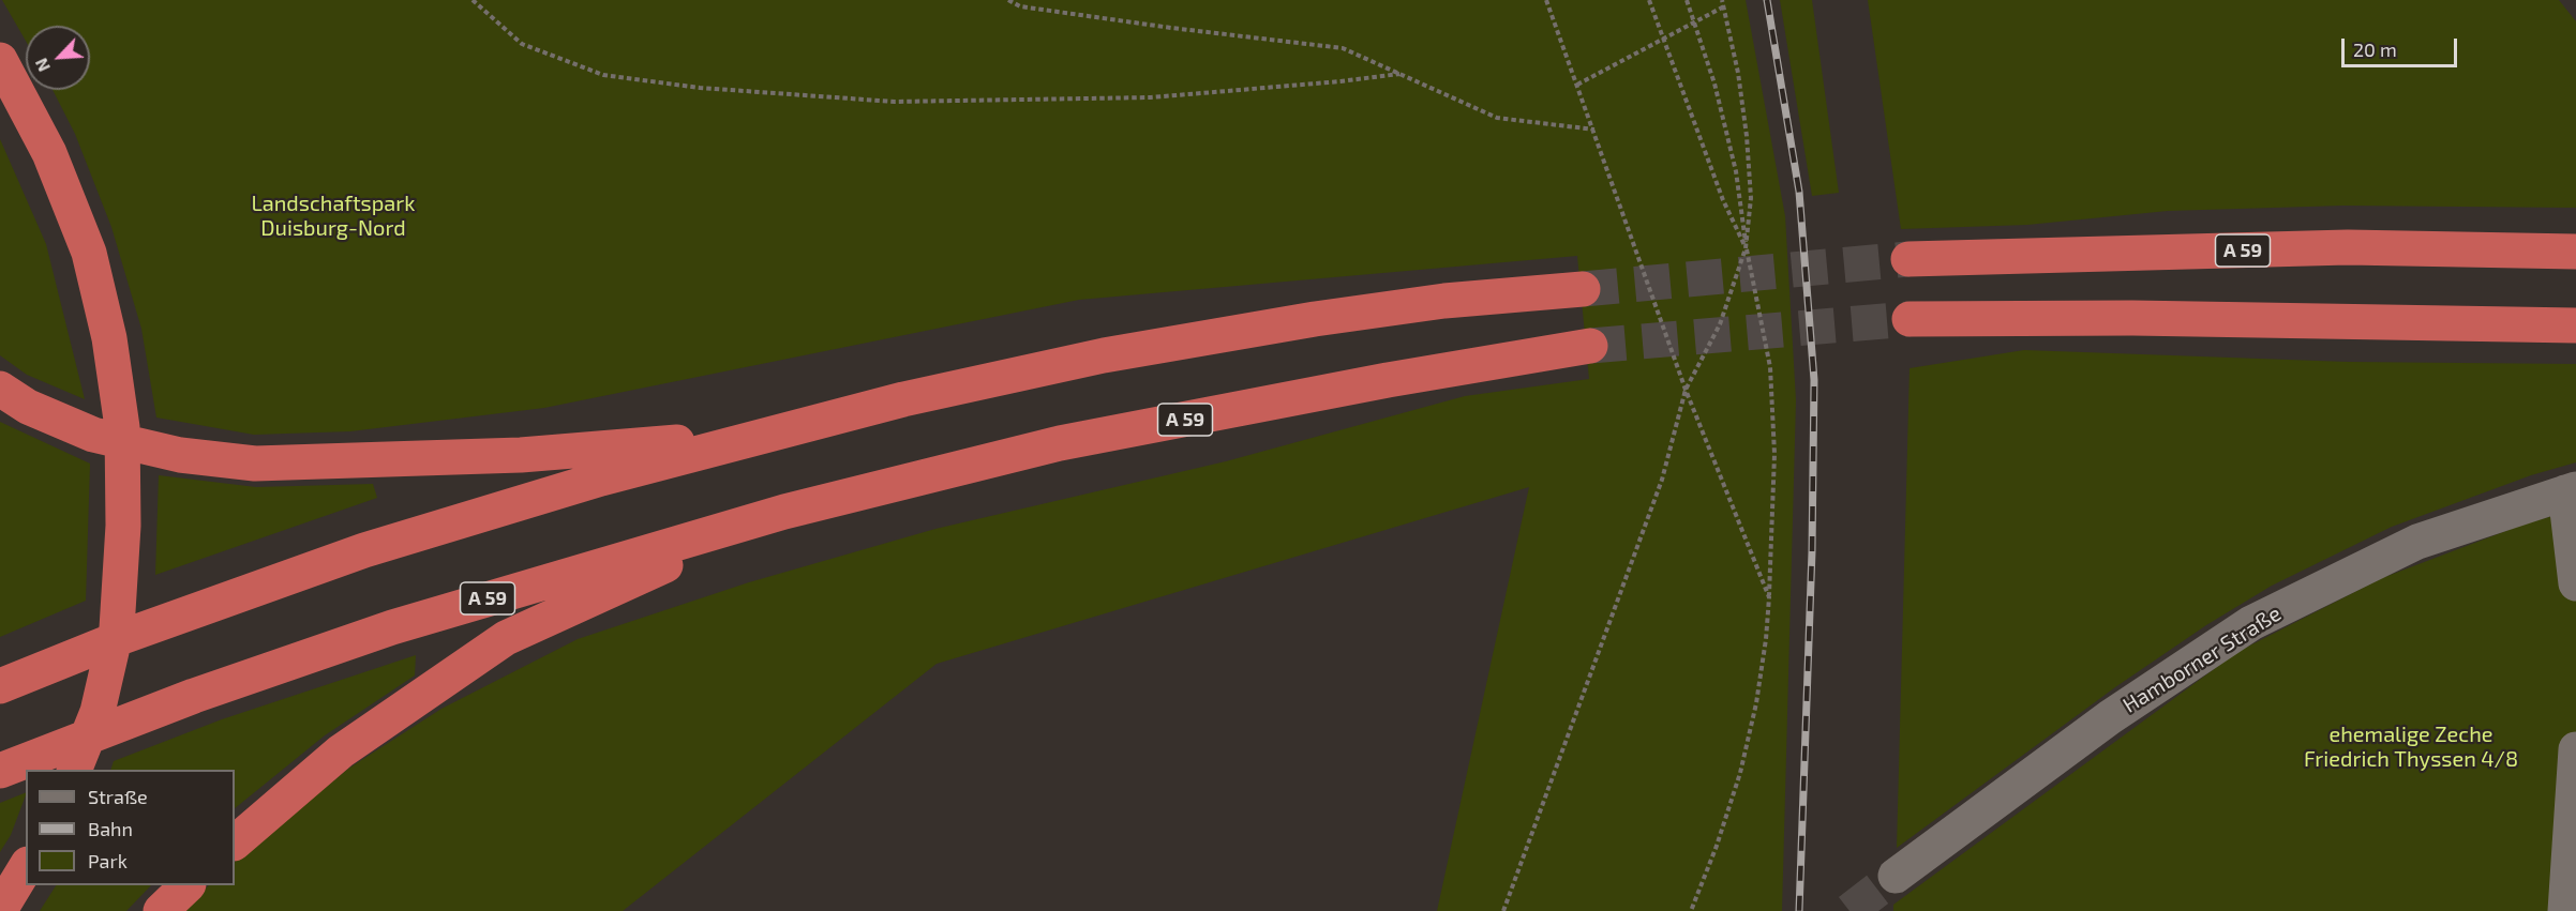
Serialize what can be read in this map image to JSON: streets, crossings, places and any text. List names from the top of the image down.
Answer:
{
  "streets": {
    "highway": ["A 59"],
    "street": ["Hamborner Straße"]
  },
  "parks": ["Landschaftspark Duisburg-Nord", "ehemalige Zeche Friedrich Thyssen 4/8"],
  "legend": ["Straße", "Bahn", "Park"],
  "scale_bar": "20 m",
  "north": "bottom left"
}
